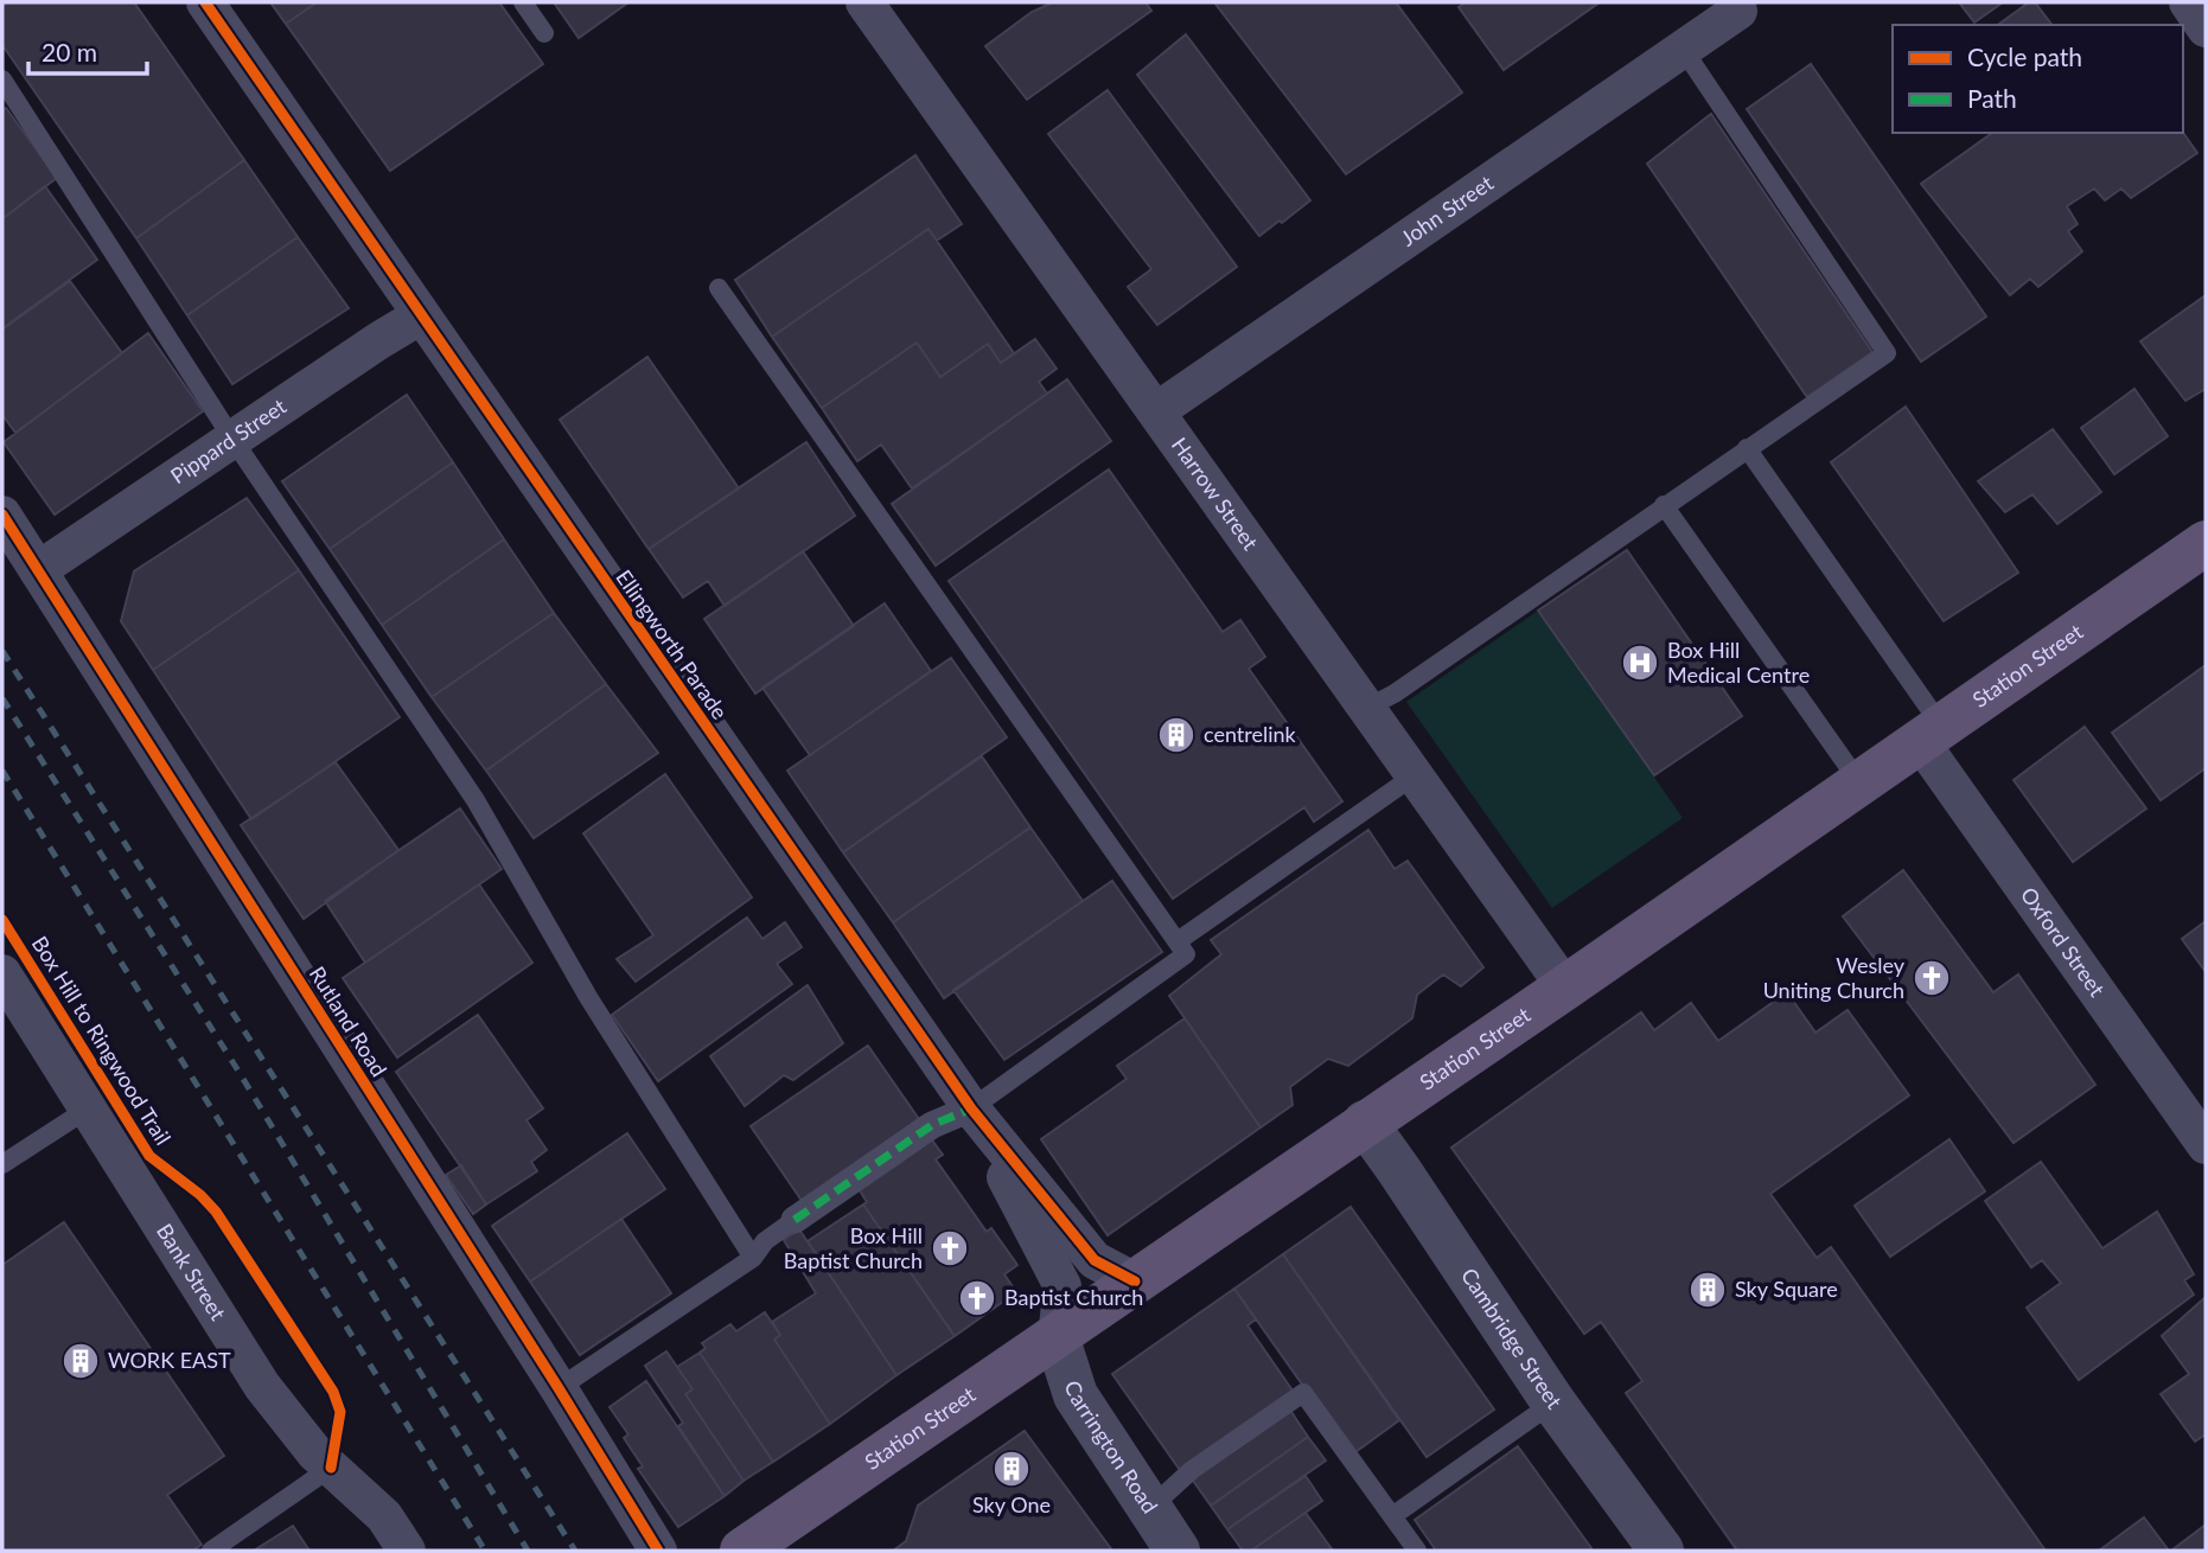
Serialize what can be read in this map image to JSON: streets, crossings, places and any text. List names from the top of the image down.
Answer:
{
  "streets": {
    "main road": ["Station Street"],
    "street": [
      "John Street",
      "Pippard Street",
      "Harrow Street",
      "Ellingworth Parade",
      "Oxford Street",
      "Rutland Road",
      "Bank Street",
      "Cambridge Street",
      "Carrington Road"
    ],
    "cycle path": ["Box Hill to Ringwood Trail"]
  },
  "crossings": [
    ["John Street", "Harrow Street"],
    ["Pippard Street", "Ellingworth Parade"],
    ["Pippard Street", "Rutland Road"],
    ["Harrow Street", "Station Street"],
    ["Ellingworth Parade", "Station Street"],
    ["Ellingworth Parade", "Carrington Road"],
    ["Station Street", "Oxford Street"],
    ["Station Street", "Cambridge Street"],
    ["Station Street", "Carrington Road"]
  ],
  "places": {
    "hospital": ["Box Hill Medical Centre"],
    "building": [
      "centrelink",
      "Sky Square",
      "WORK EAST",
      "Sky One"
    ],
    "church": ["Wesley Uniting Church", "Box Hill Baptist Church", "Baptist Church"]
  },
  "legend": ["Cycle path", "Path"],
  "scale_bar": "20 m"
}
